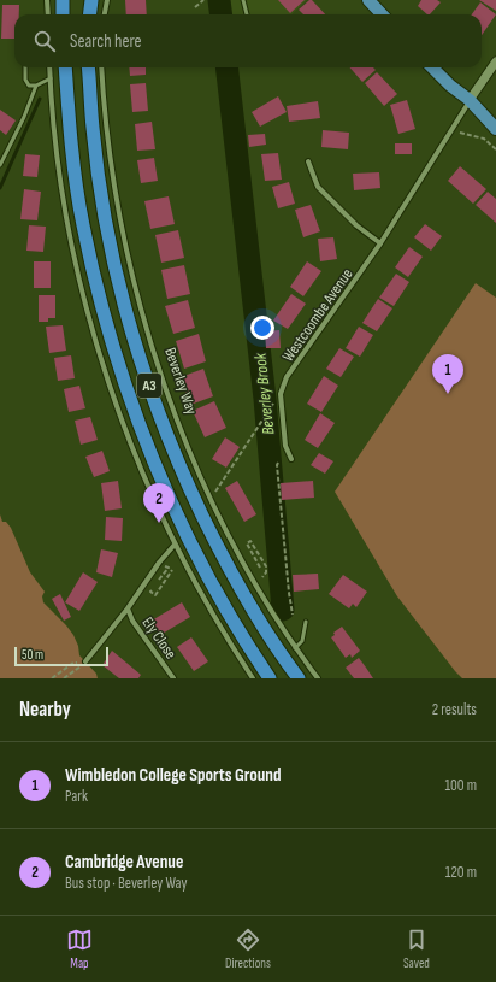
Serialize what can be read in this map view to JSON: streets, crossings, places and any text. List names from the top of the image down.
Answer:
{
  "streets": {
    "highway": ["Beverley Way", "A3"],
    "street": ["Westcoombe Avenue", "Ely Close"]
  },
  "water": ["Beverley Brook"],
  "scale_bar": "50 m",
  "page": {
    "search": "Search here",
    "pins": ["1", "2"],
    "scale": "50 m",
    "heading": ["Nearby", "2 results"],
    "list": [
      {
        "mark": "1",
        "name": "Wimbledon College Sports Ground",
        "note": "Park",
        "value": "100 m"
      },
      {
        "mark": "2",
        "name": "Cambridge Avenue",
        "note": "Bus stop · Beverley Way",
        "value": "120 m"
      }
    ],
    "nav": ["Map", "Directions", "Saved"]
  }
}
